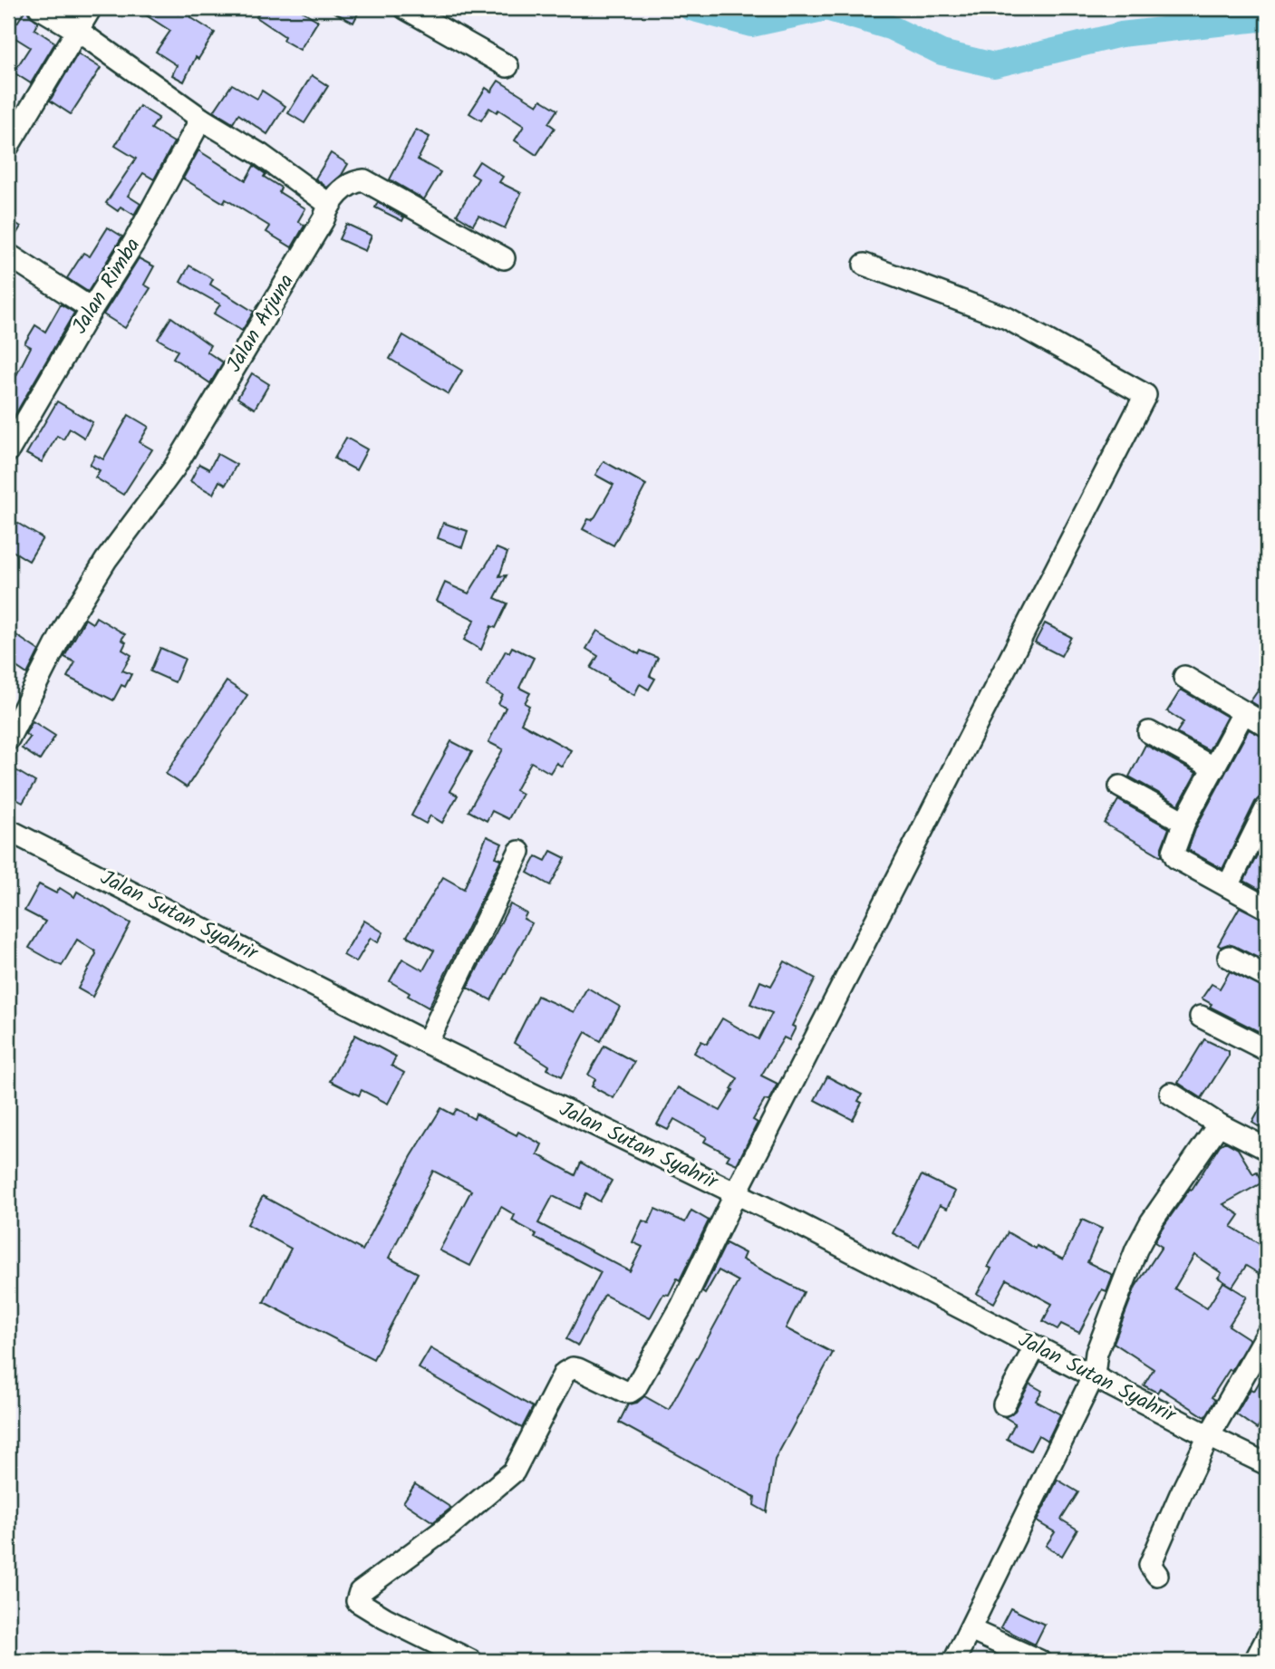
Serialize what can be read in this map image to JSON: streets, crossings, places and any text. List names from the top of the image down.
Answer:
{
  "streets": {
    "street": ["Jalan Rimba", "Jalan Arjuna", "Jalan Sutan Syahrir"]
  }
}
